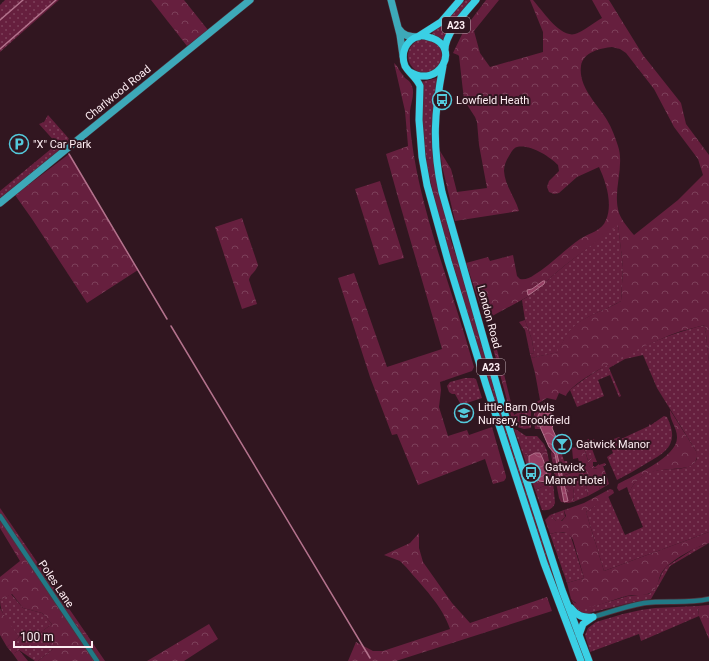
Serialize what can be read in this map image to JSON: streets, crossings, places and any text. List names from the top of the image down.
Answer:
{
  "streets": {
    "main road": ["A23", "London Road"],
    "street": ["Charlwood Road", "Poles Lane"]
  },
  "crossings": [
    ["A23", "London Road"]
  ],
  "places": {
    "bus stop": ["Lowfield Heath", "Gatwick Manor Hotel"],
    "parking": ["\"X\" Car Park"],
    "school or university": ["Little Barn Owls Nursery, Brookfield"],
    "bar": ["Gatwick Manor"]
  },
  "scale_bar": "100 m"
}
